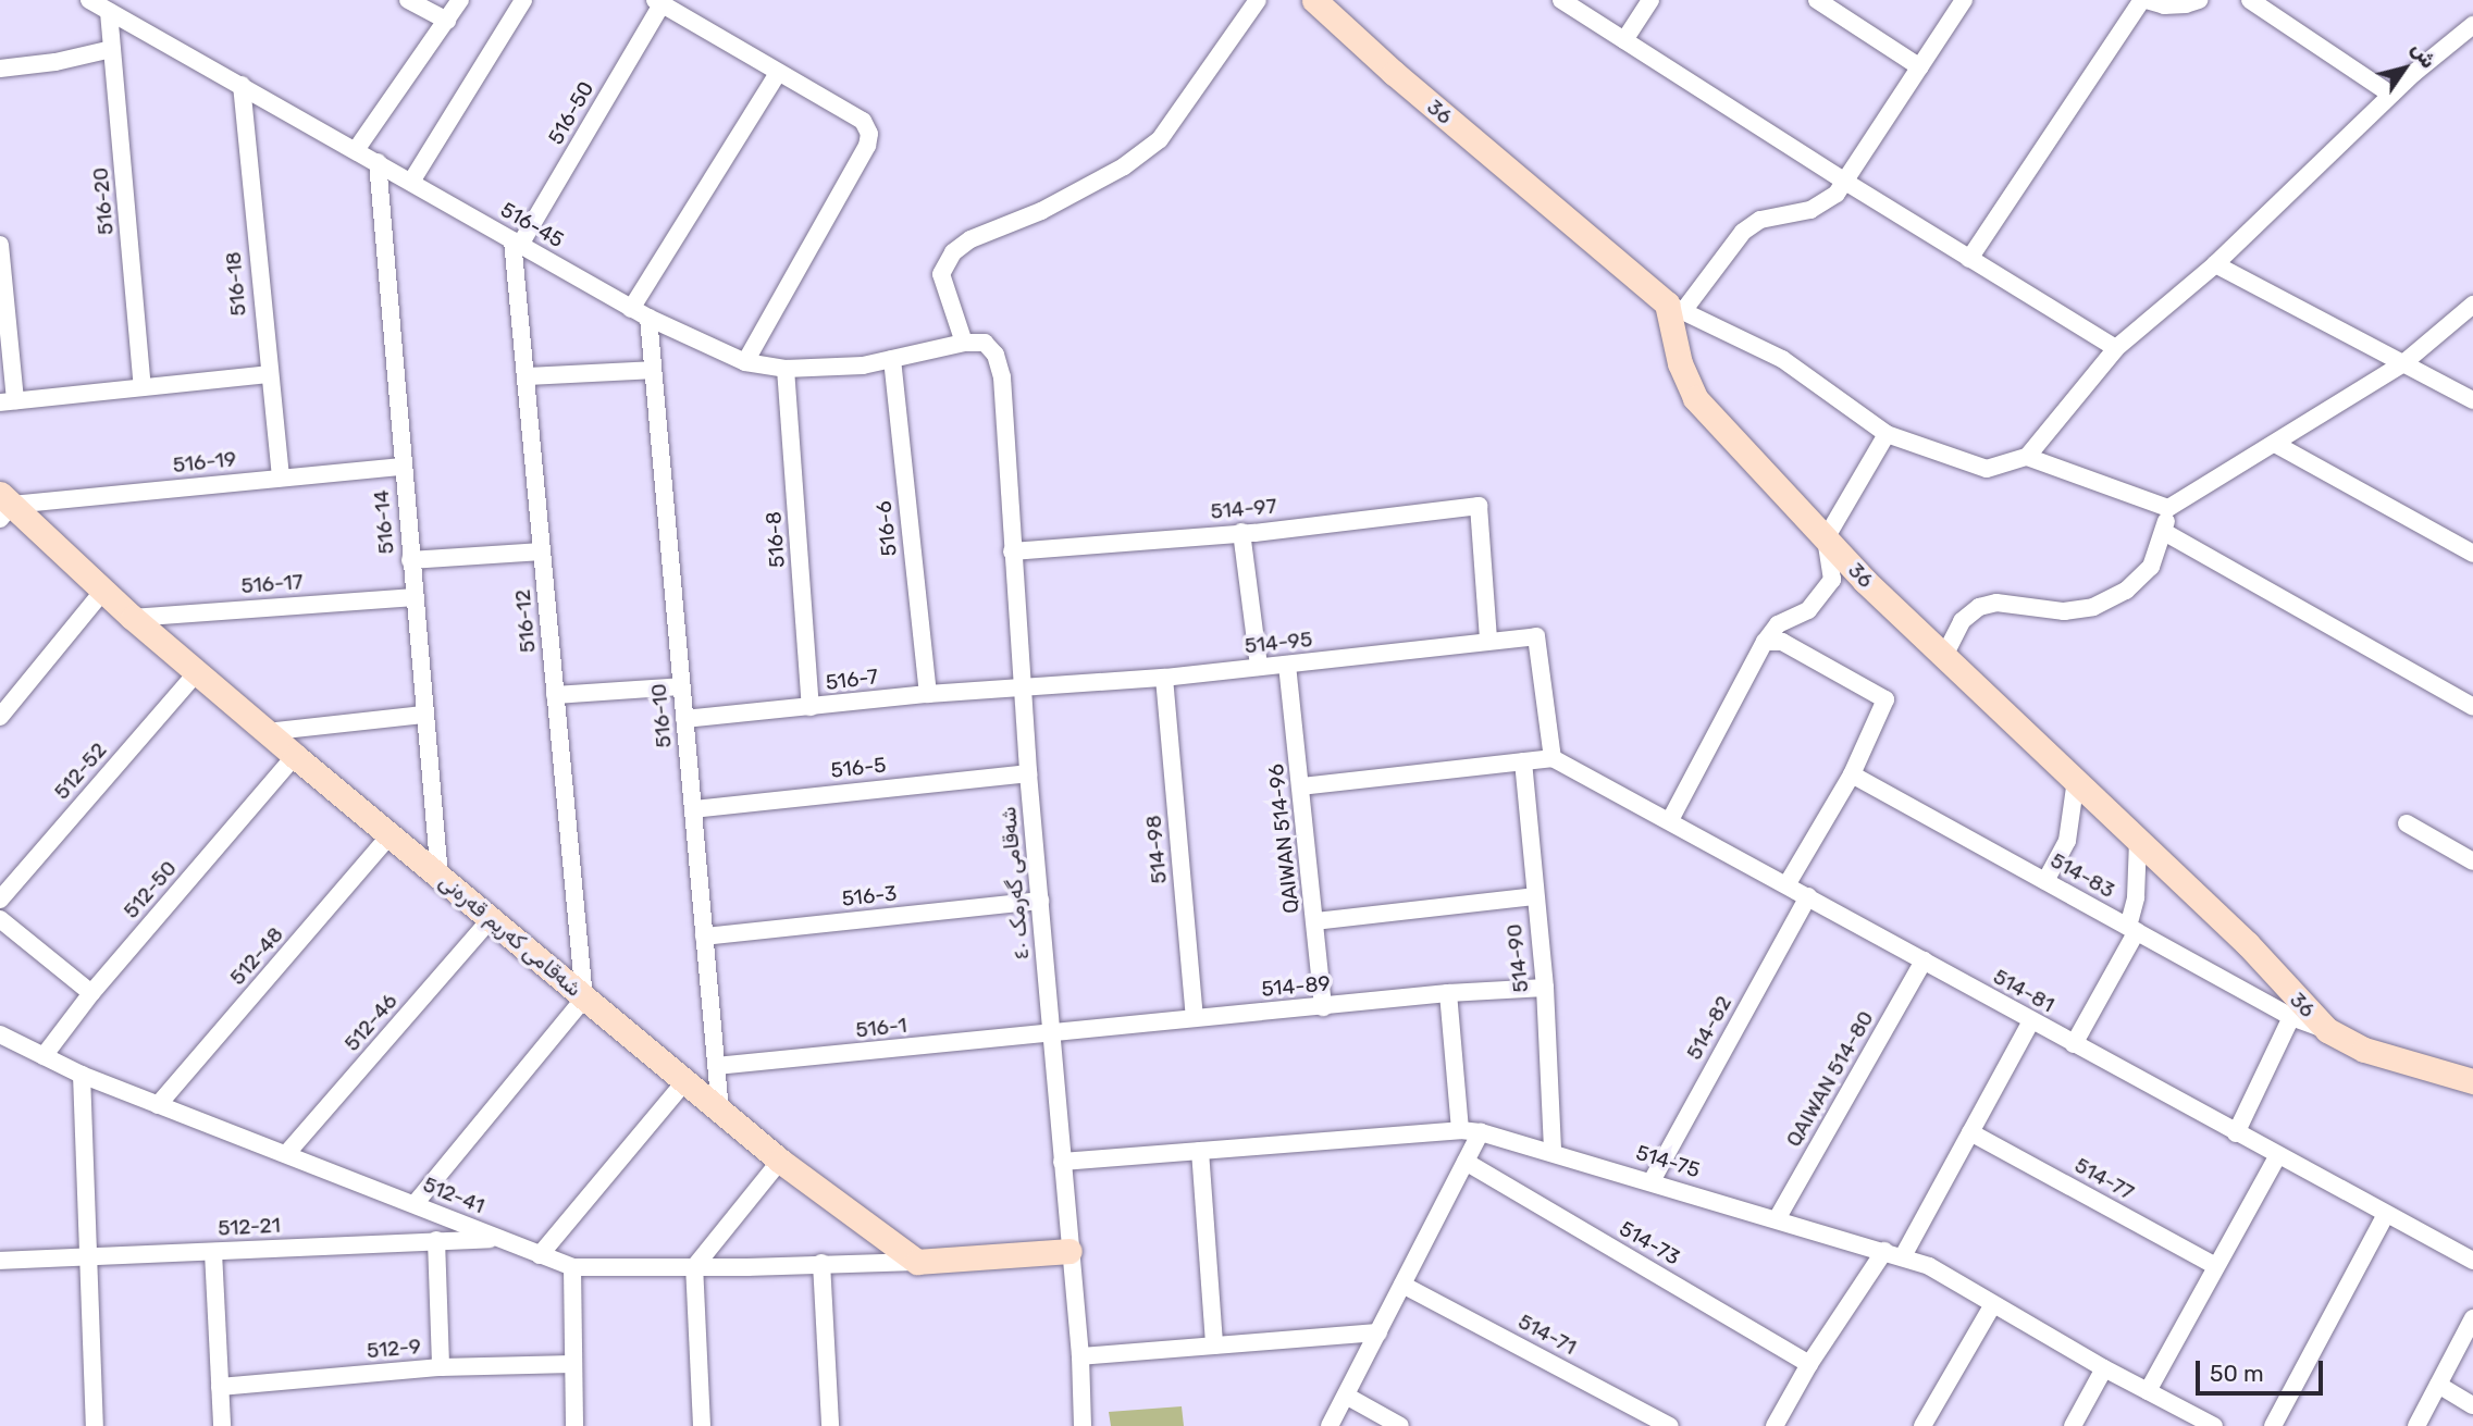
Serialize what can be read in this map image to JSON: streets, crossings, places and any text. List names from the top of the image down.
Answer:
{
  "streets": {
    "street": [
      "36",
      "516-50",
      "516-20",
      "516-45",
      "516-18",
      "516-19",
      "514-97",
      "516-14",
      "516-6",
      "516-8",
      "516-17",
      "516-12",
      "514-95",
      "516-7",
      "516-10",
      "516-5",
      "512-52",
      "QAIWAN 514-96",
      "514-98",
      "514-83",
      "شەقامی گەرمک ٤٠",
      "512-50",
      "516-3",
      "شەقامی کەریم قەرەنی",
      "512-48",
      "514-90",
      "514-89",
      "514-81",
      "512-46",
      "516-1",
      "514-82",
      "QAIWAN 514-80",
      "514-75",
      "514-77",
      "512-41",
      "512-21",
      "514-73",
      "514-71",
      "512-9"
    ]
  },
  "crossings": [
    ["36", "514-83"],
    ["516-50", "516-45"],
    ["516-50", "516-12"],
    ["516-20", "516-45"],
    ["516-45", "516-18"],
    ["516-45", "516-14"],
    ["516-45", "516-6"],
    ["516-45", "516-8"],
    ["516-45", "516-12"],
    ["516-45", "516-10"],
    ["516-45", "شەقامی گەرمک ٤٠"],
    ["516-18", "516-19"],
    ["516-19", "516-14"],
    ["516-19", "شەقامی کەریم قەرەنی"],
    ["514-97", "514-95"],
    ["514-97", "شەقامی گەرمک ٤٠"],
    ["516-14", "516-17"],
    ["516-14", "شەقامی کەریم قەرەنی"],
    ["516-6", "516-7"],
    ["516-8", "516-7"],
    ["516-17", "شەقامی کەریم قەرەنی"],
    ["516-12", "شەقامی کەریم قەرەنی"],
    ["514-95", "516-7"],
    ["514-95", "QAIWAN 514-96"],
    ["514-95", "514-98"],
    ["514-95", "شەقامی گەرمک ٤٠"],
    ["514-95", "514-81"],
    ["516-7", "516-10"],
    ["516-7", "شەقامی گەرمک ٤٠"],
    ["516-10", "516-5"],
    ["516-10", "516-3"],
    ["516-10", "شەقامی کەریم قەرەنی"],
    ["516-10", "516-1"],
    ["516-5", "شەقامی گەرمک ٤٠"],
    ["512-52", "شەقامی کەریم قەرەنی"],
    ["QAIWAN 514-96", "514-89"],
    ["514-98", "514-89"],
    ["شەقامی گەرمک ٤٠", "516-3"],
    ["شەقامی گەرمک ٤٠", "514-89"],
    ["شەقامی گەرمک ٤٠", "516-1"],
    ["شەقامی گەرمک ٤٠", "514-75"],
    ["512-50", "شەقامی کەریم قەرەنی"],
    ["512-50", "512-41"],
    ["شەقامی کەریم قەرەنی", "512-48"],
    ["شەقامی کەریم قەرەنی", "512-46"],
    ["شەقامی کەریم قەرەنی", "512-41"],
    ["512-48", "512-41"],
    ["514-90", "514-89"],
    ["514-90", "514-75"],
    ["514-89", "516-1"],
    ["514-81", "514-82"],
    ["514-81", "QAIWAN 514-80"],
    ["512-46", "512-41"],
    ["514-82", "514-75"],
    ["QAIWAN 514-80", "514-75"],
    ["512-41", "512-21"]
  ],
  "scale_bar": "50 m",
  "north": "top right"
}
